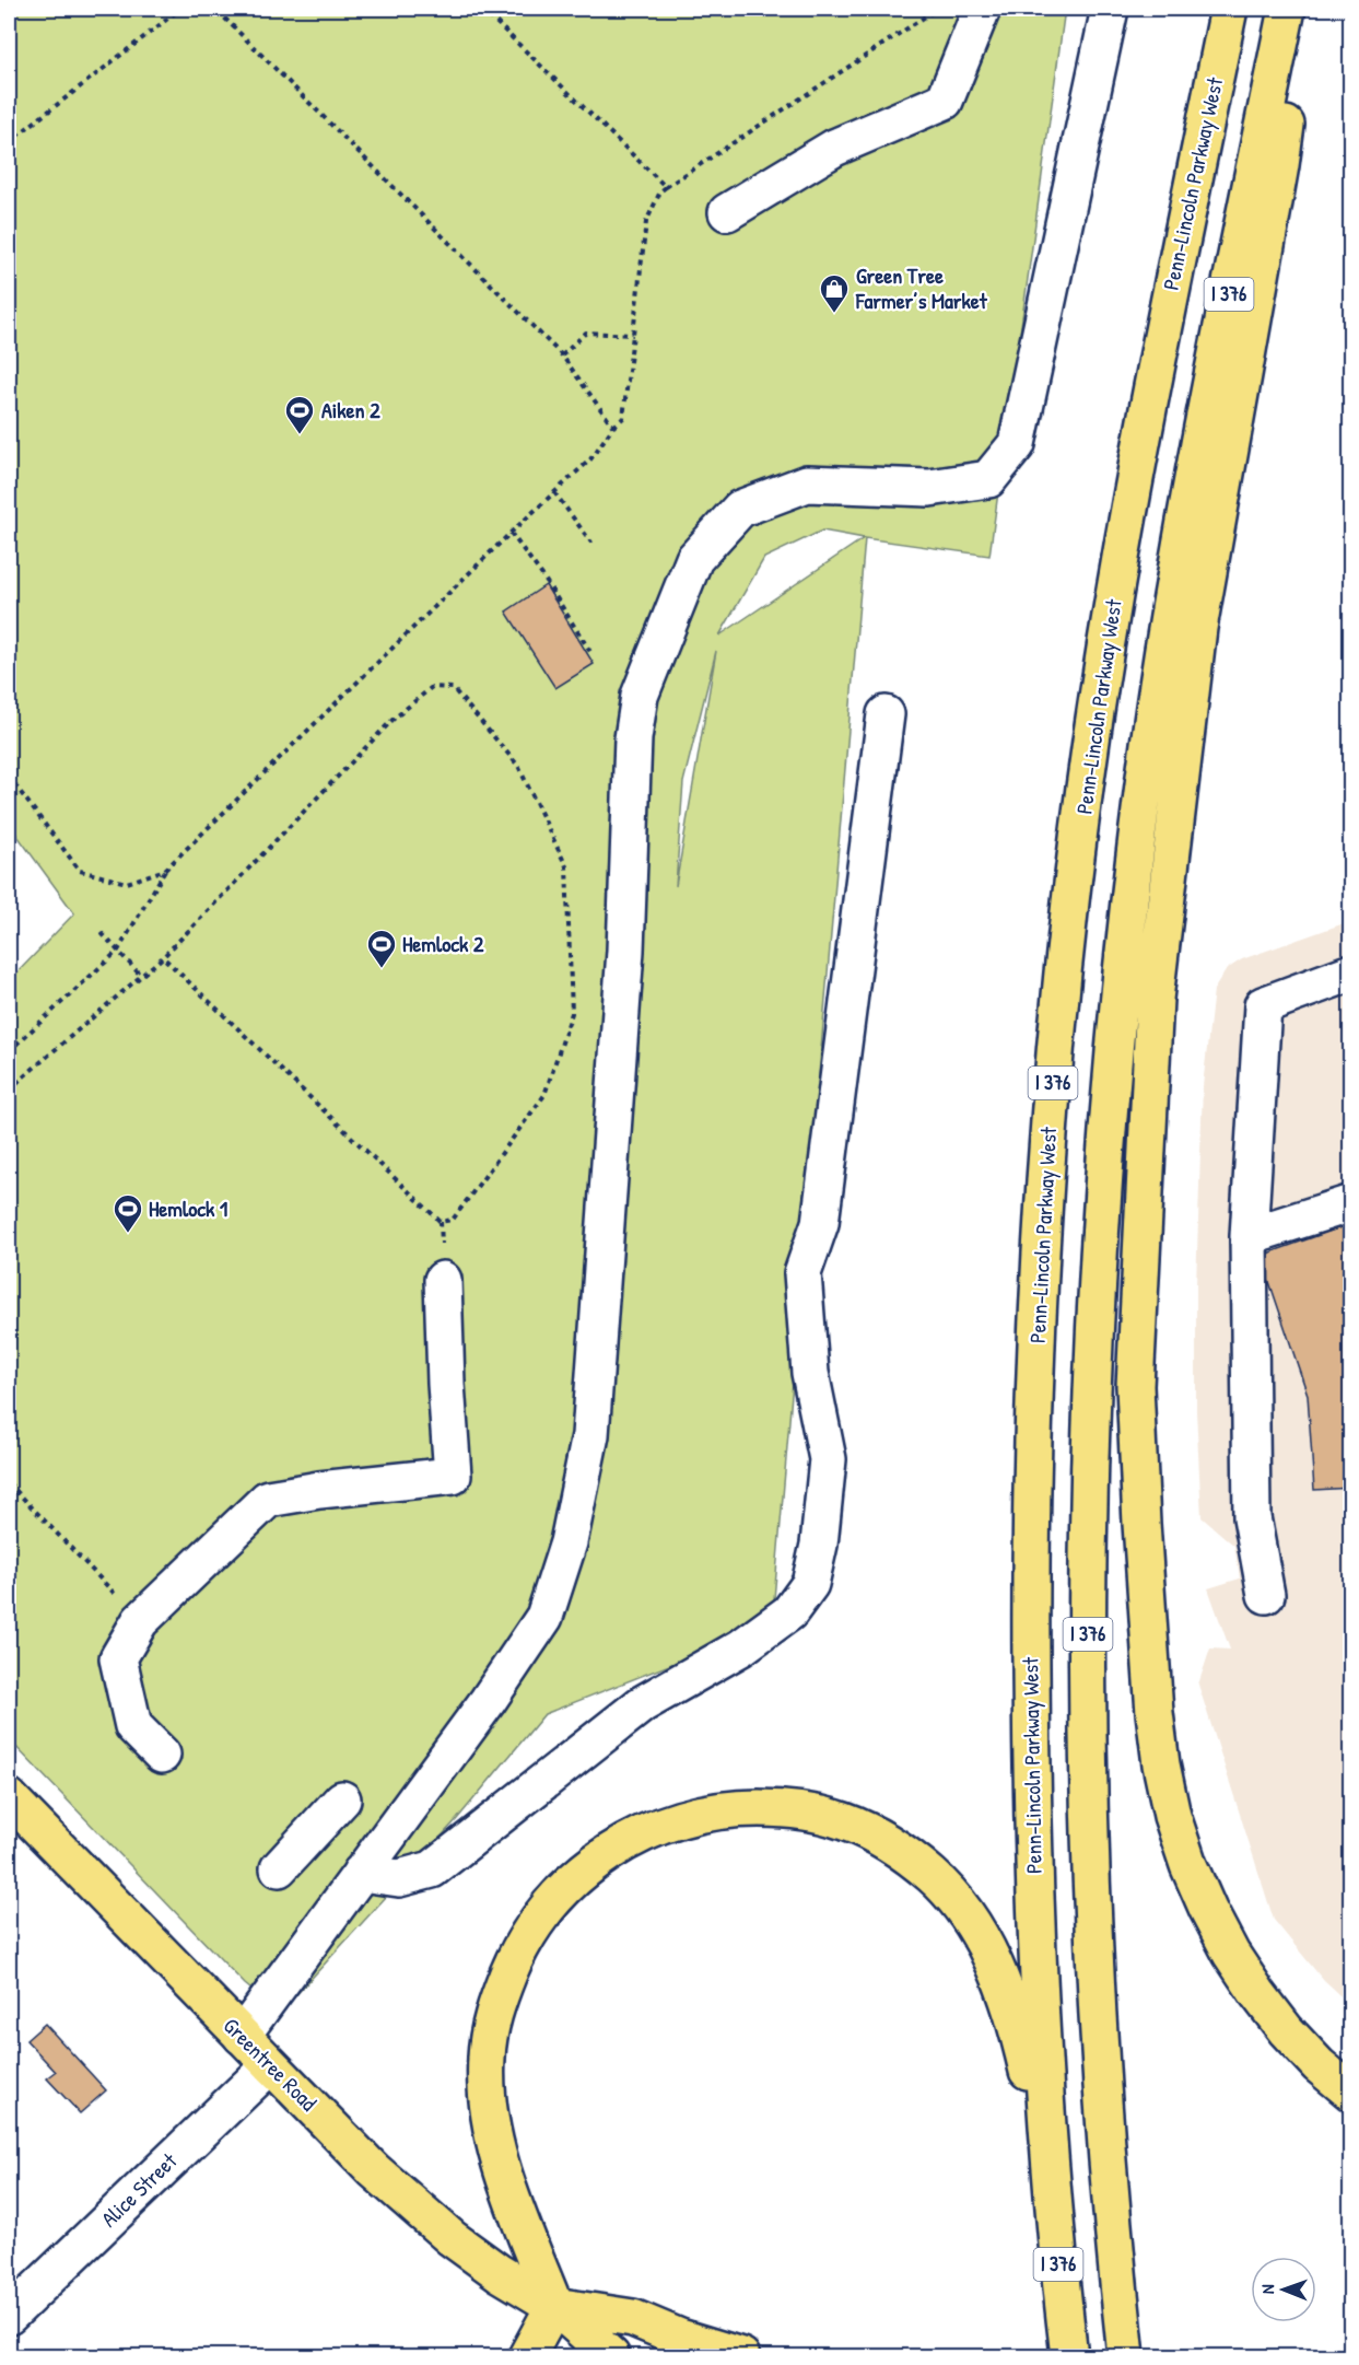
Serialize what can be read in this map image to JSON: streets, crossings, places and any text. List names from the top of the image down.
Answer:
{
  "streets": {
    "main road": ["Penn-Lincoln Parkway West", "I 376", "Greentree Road"],
    "lane": ["Alice Street"]
  },
  "crossings": [
    ["Greentree Road", "Alice Street"]
  ],
  "places": {
    "shop": ["Green Tree Farmer’s Market"],
    "sports": ["Aiken 2", "Hemlock 2", "Hemlock 1"]
  },
  "north": "left"
}
